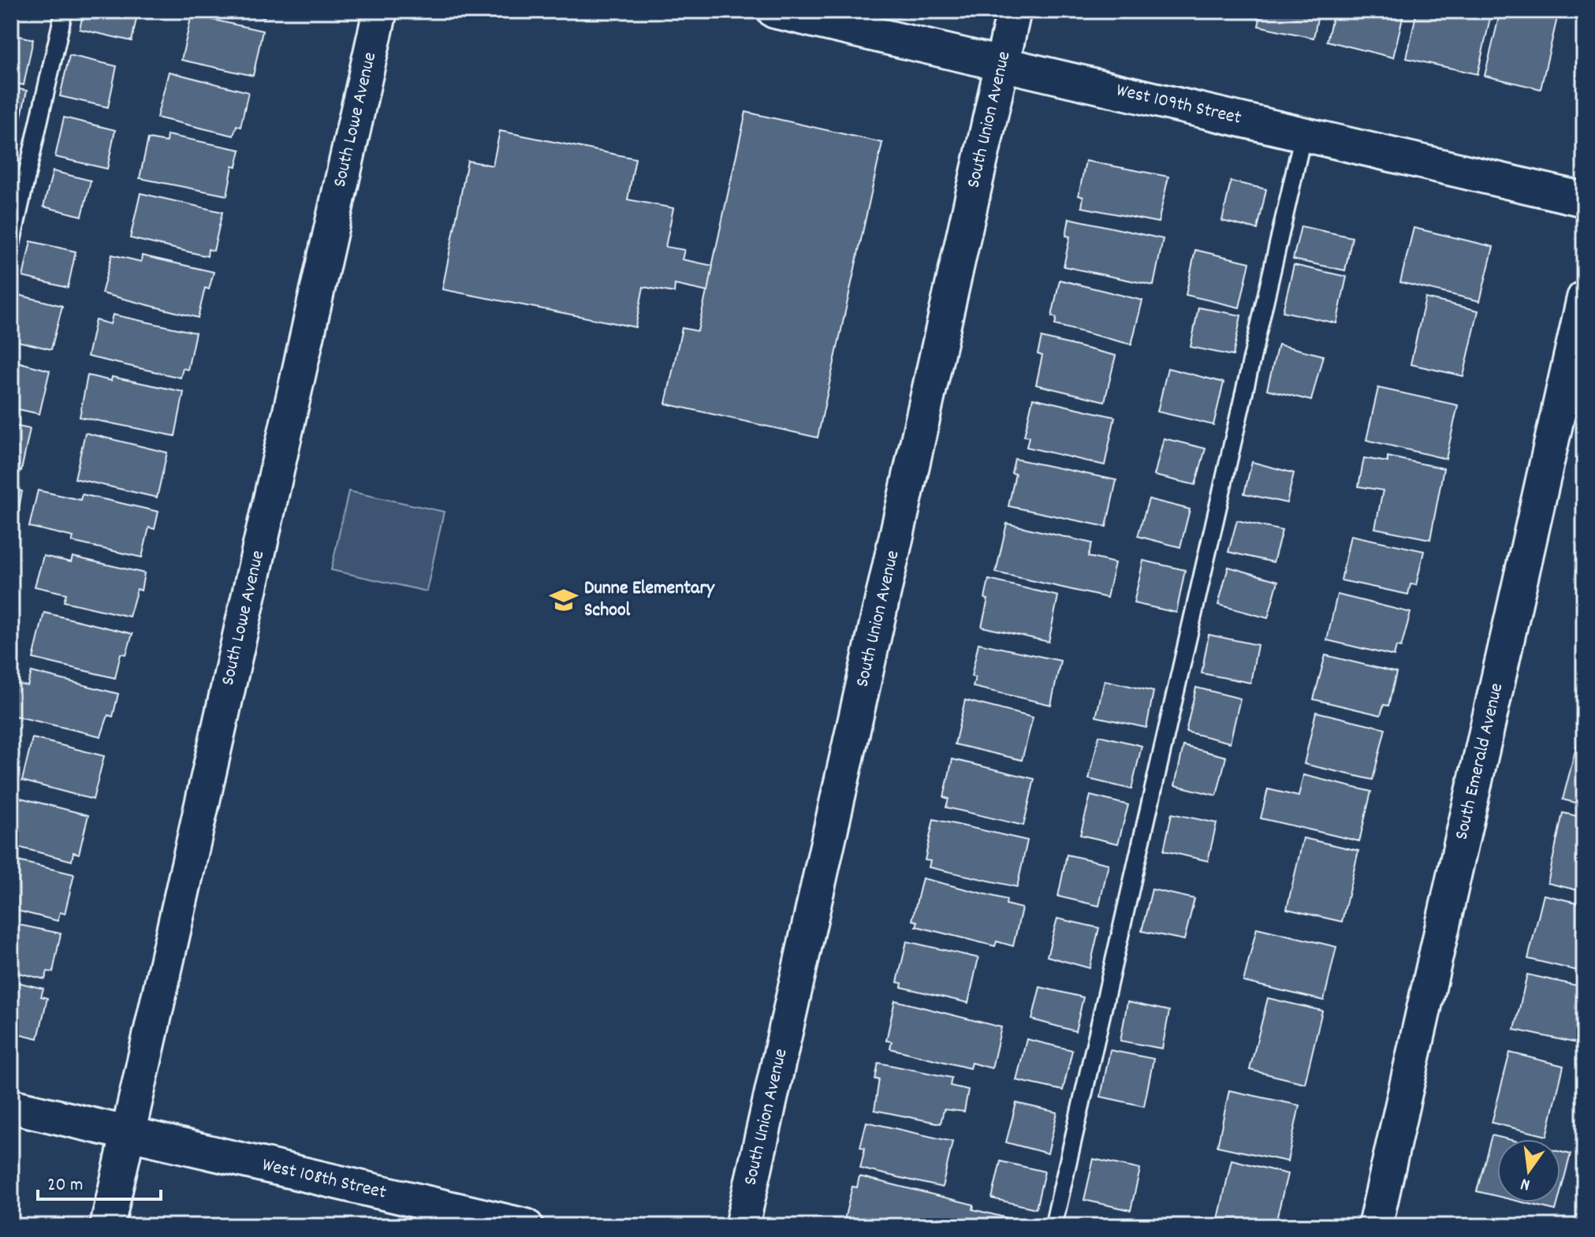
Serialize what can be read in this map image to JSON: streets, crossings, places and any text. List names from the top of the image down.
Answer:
{
  "streets": {
    "street": [
      "West 109th Street",
      "South Lowe Avenue",
      "South Union Avenue",
      "South Emerald Avenue",
      "West 108th Street"
    ]
  },
  "crossings": [
    ["West 109th Street", "South Union Avenue"],
    ["South Lowe Avenue", "West 108th Street"]
  ],
  "places": {
    "school or university": ["Dunne Elementary School"]
  },
  "scale_bar": "20 m",
  "north": "bottom"
}
